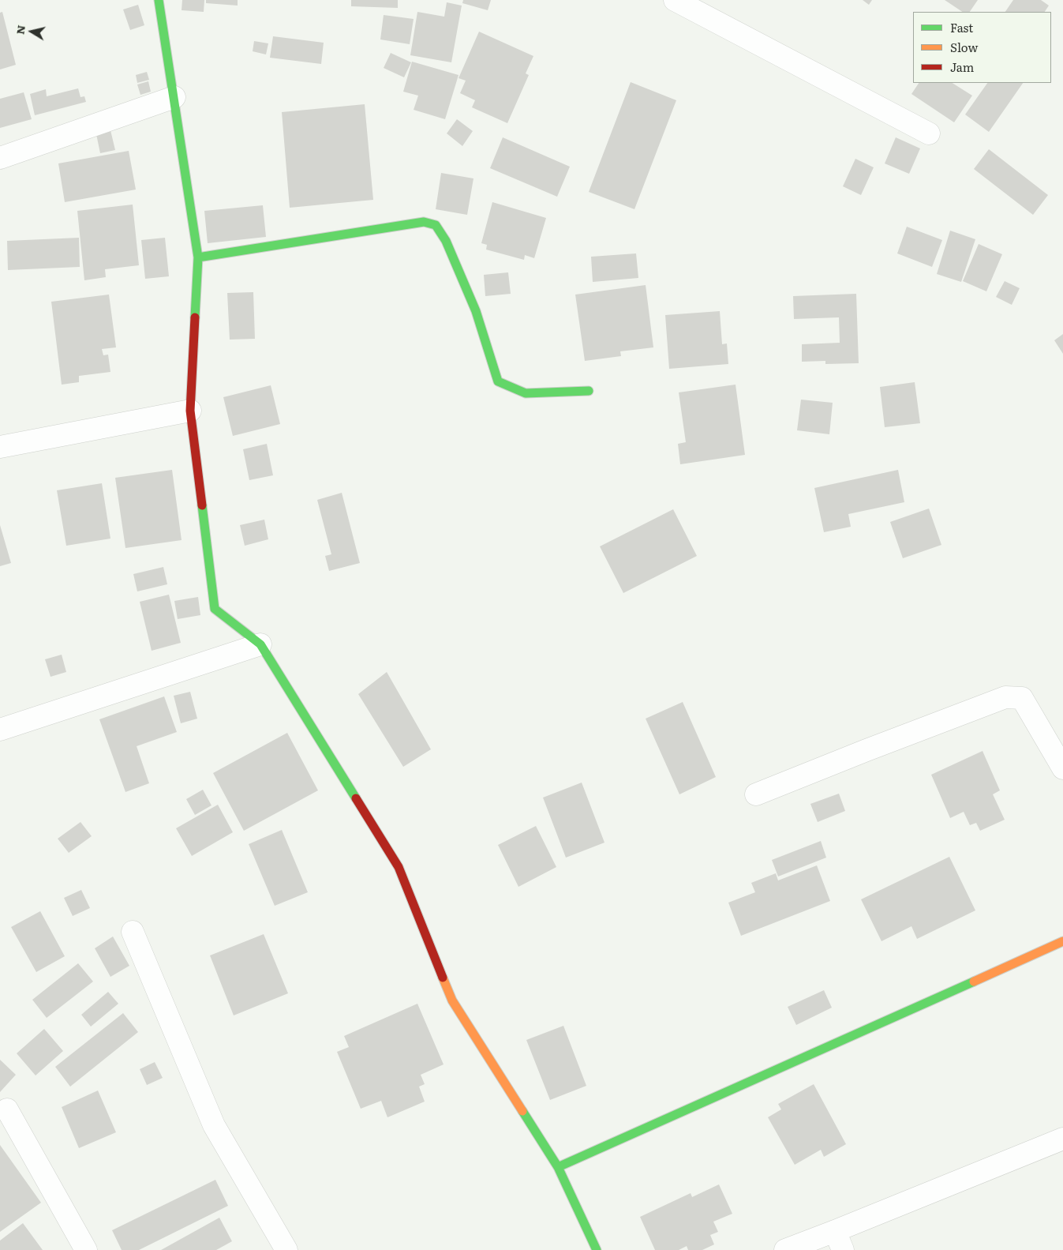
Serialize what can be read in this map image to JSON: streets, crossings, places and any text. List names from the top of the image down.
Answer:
{
  "legend": ["Fast", "Slow", "Jam"],
  "north": "left"
}
